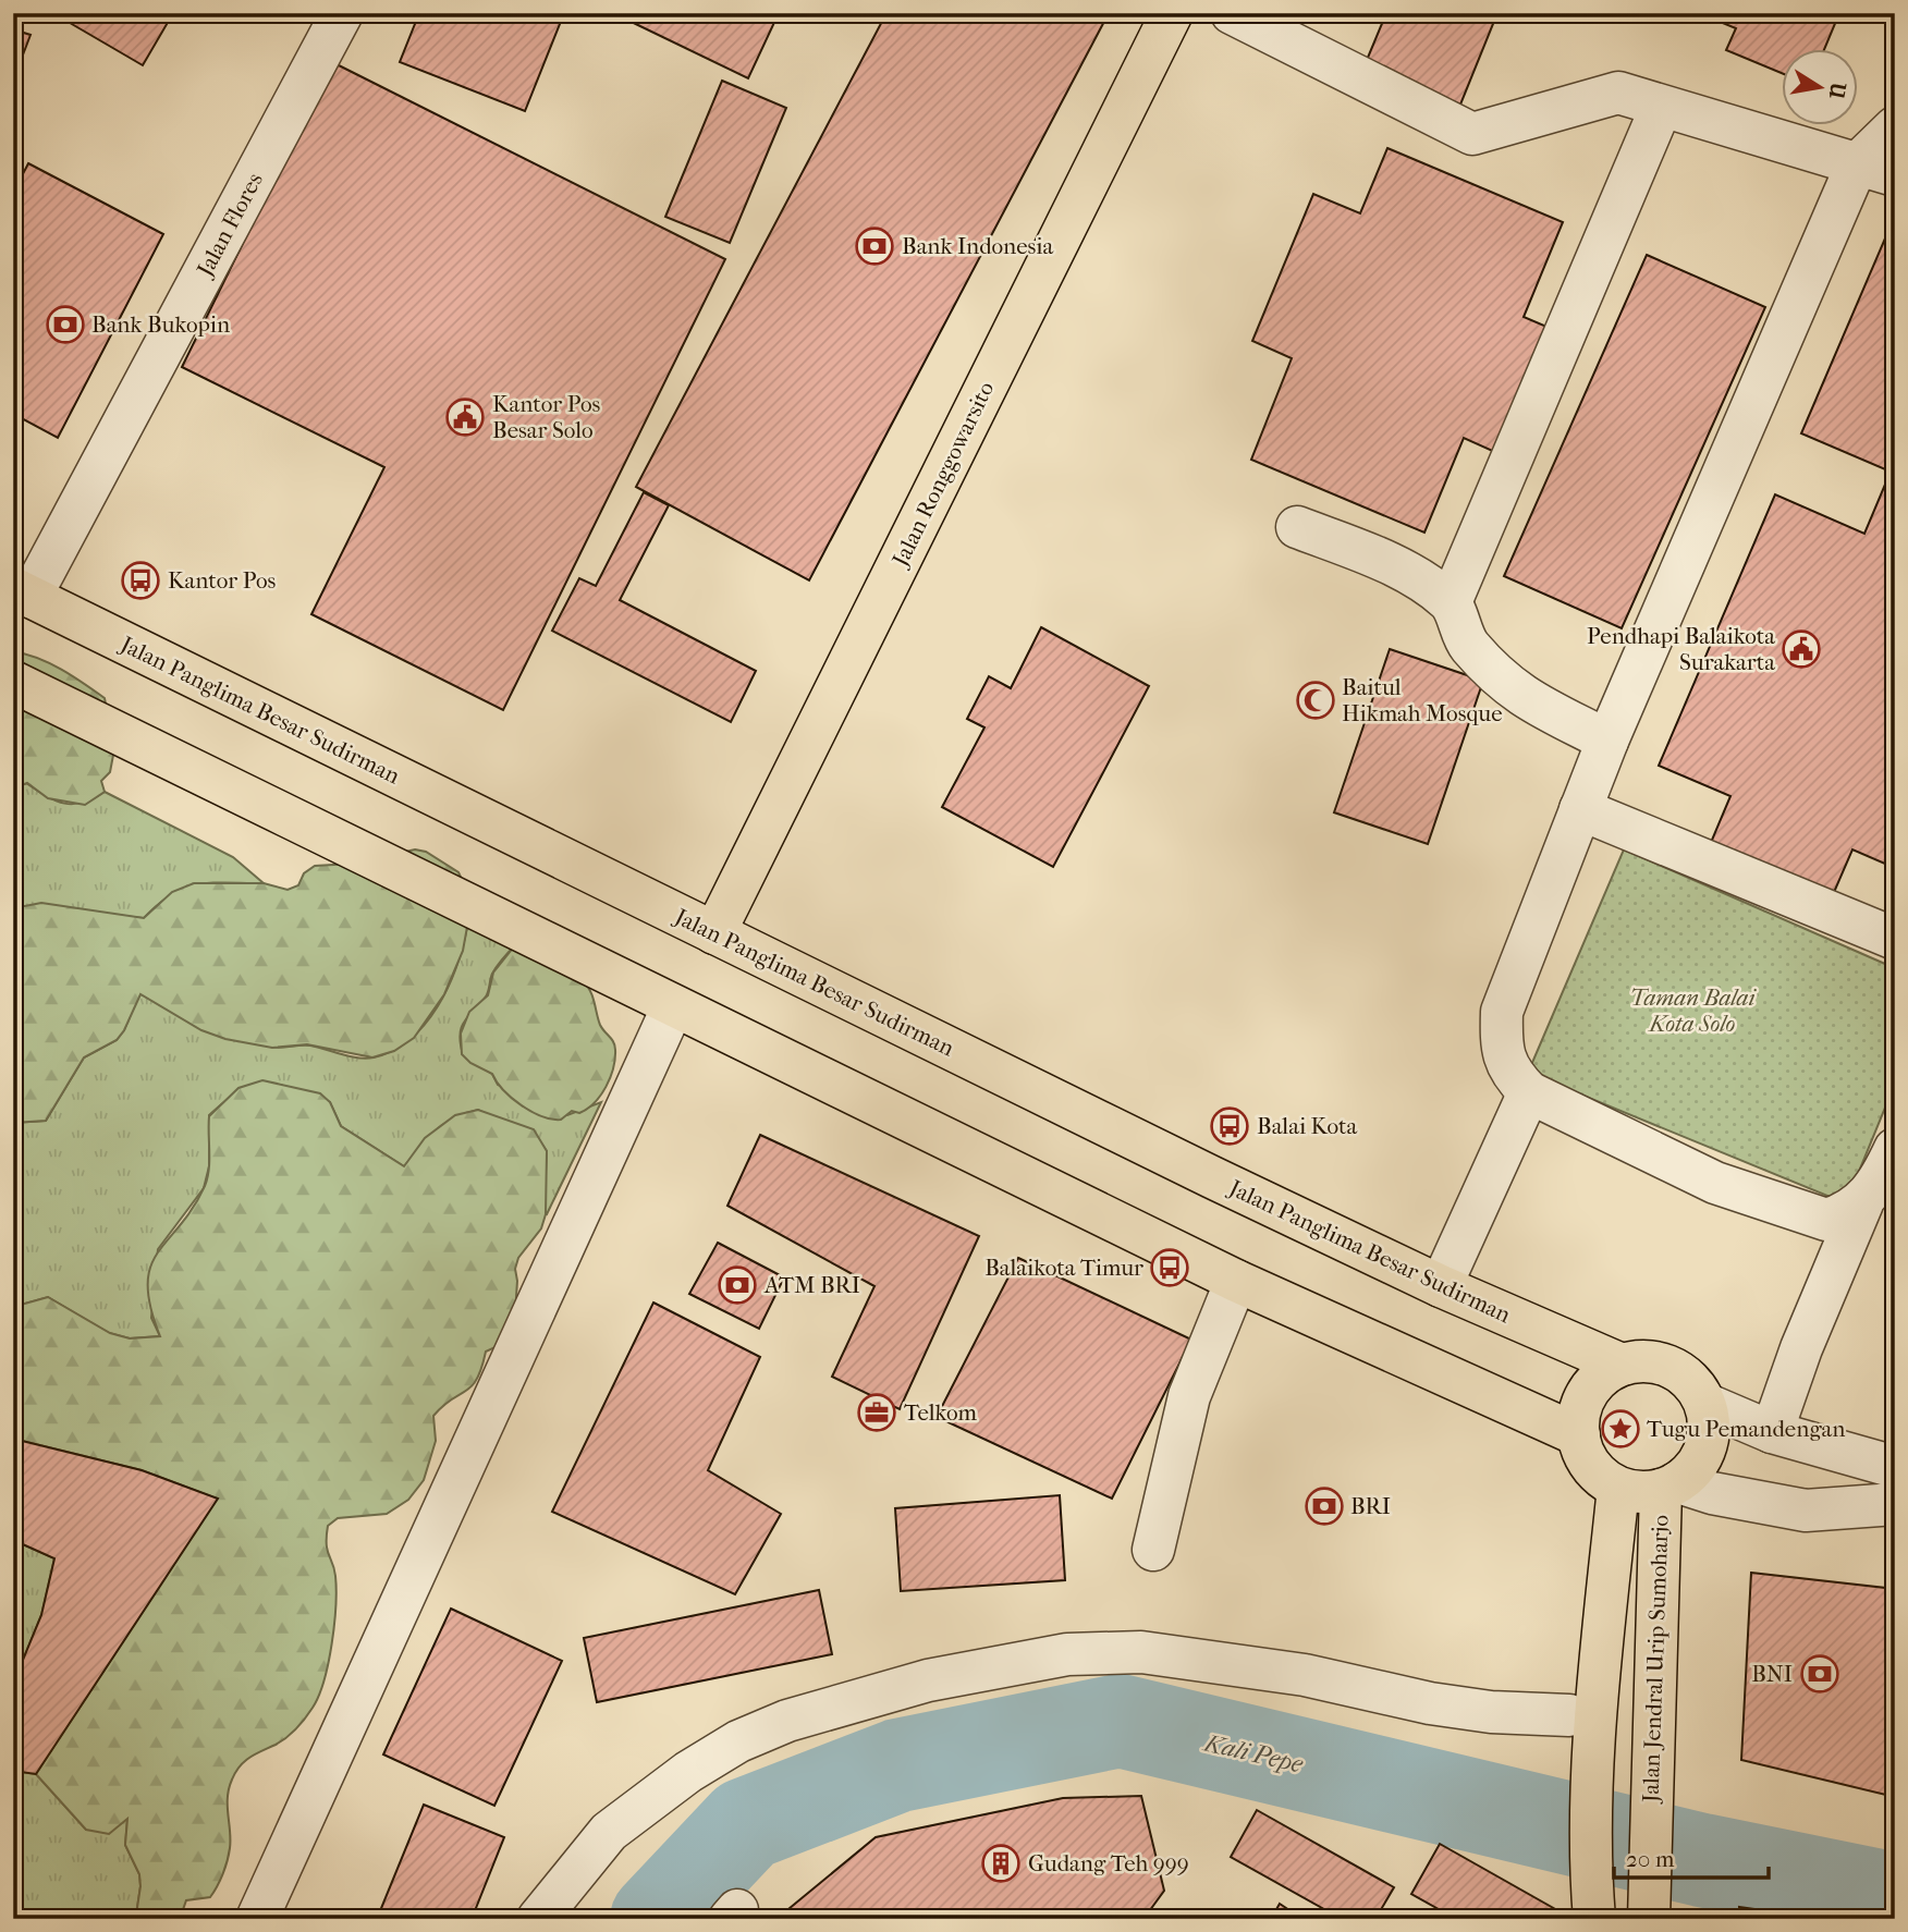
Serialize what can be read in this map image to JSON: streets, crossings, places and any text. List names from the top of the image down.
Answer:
{
  "streets": {
    "main road": ["Jalan Ronggowarsito", "Jalan Panglima Besar Sudirman", "Jalan Jendral Urip Sumoharjo"],
    "street": ["Jalan Flores"]
  },
  "crossings": [
    ["Jalan Flores", "Jalan Panglima Besar Sudirman"],
    ["Jalan Ronggowarsito", "Jalan Panglima Besar Sudirman"],
    ["Jalan Panglima Besar Sudirman", "Jalan Jendral Urip Sumoharjo"]
  ],
  "water": ["Kali Pepe"],
  "parks": ["Taman Balai Kota Solo"],
  "places": {
    "bank": [
      "Bank Indonesia",
      "Bank Bukopin",
      "ATM BRI",
      "BRI",
      "BNI"
    ],
    "public building": ["Kantor Pos Besar Solo", "Pendhapi Balaikota Surakarta"],
    "bus stop": ["Kantor Pos", "Balai Kota", "Balaikota Timur"],
    "mosque": ["Baitul Hikmah Mosque"],
    "office": ["Telkom"],
    "place": ["Tugu Pemandengan"],
    "building": ["Gudang Teh 999"]
  },
  "scale_bar": "20 m",
  "north": "right"
}
